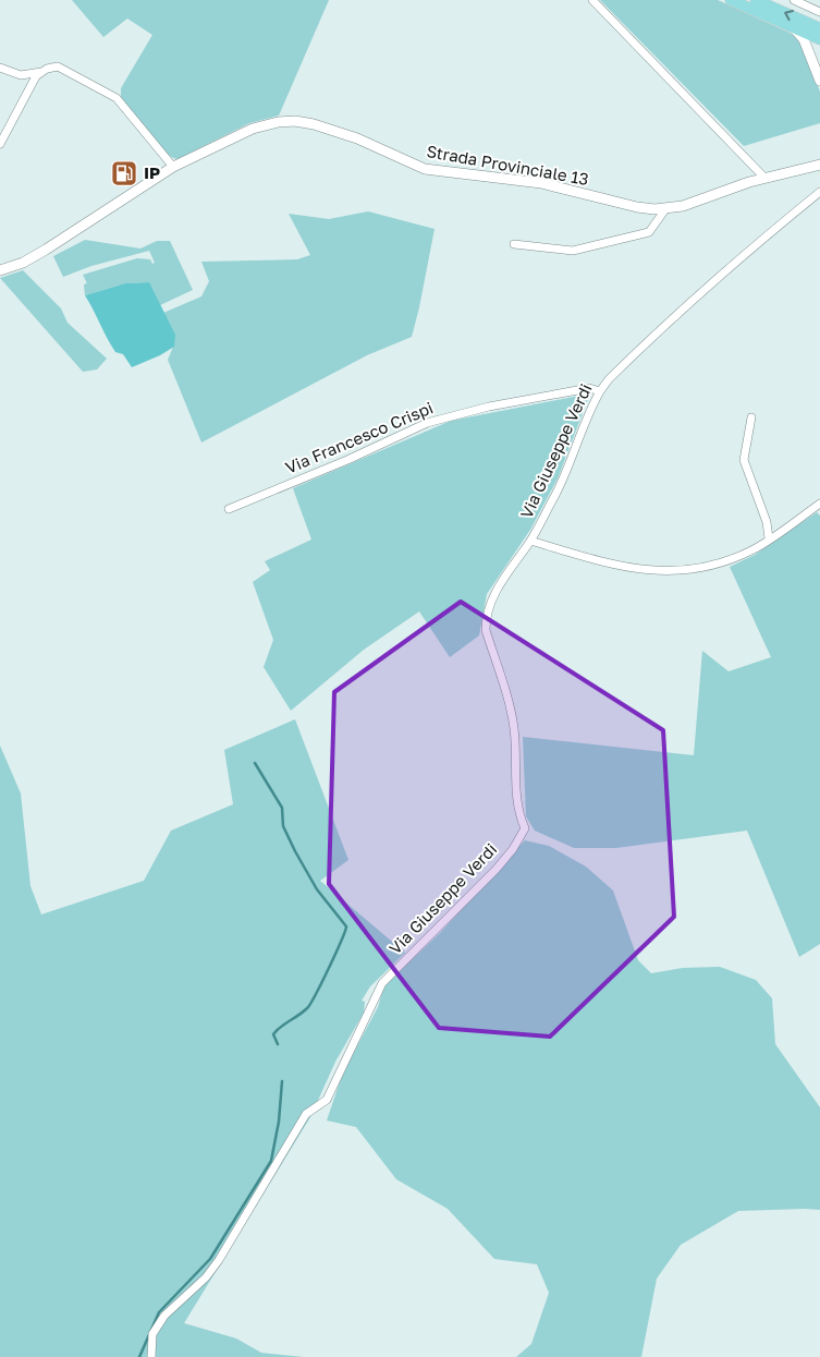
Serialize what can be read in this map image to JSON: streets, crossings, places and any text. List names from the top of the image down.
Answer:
{
  "streets": {
    "main road": ["Strada Provinciale 13"],
    "street": ["Via Francesco Crispi", "Via Giuseppe Verdi"]
  },
  "crossings": [
    ["Via Francesco Crispi", "Via Giuseppe Verdi"]
  ],
  "places": {
    "fuel station": ["IP"]
  }
}
